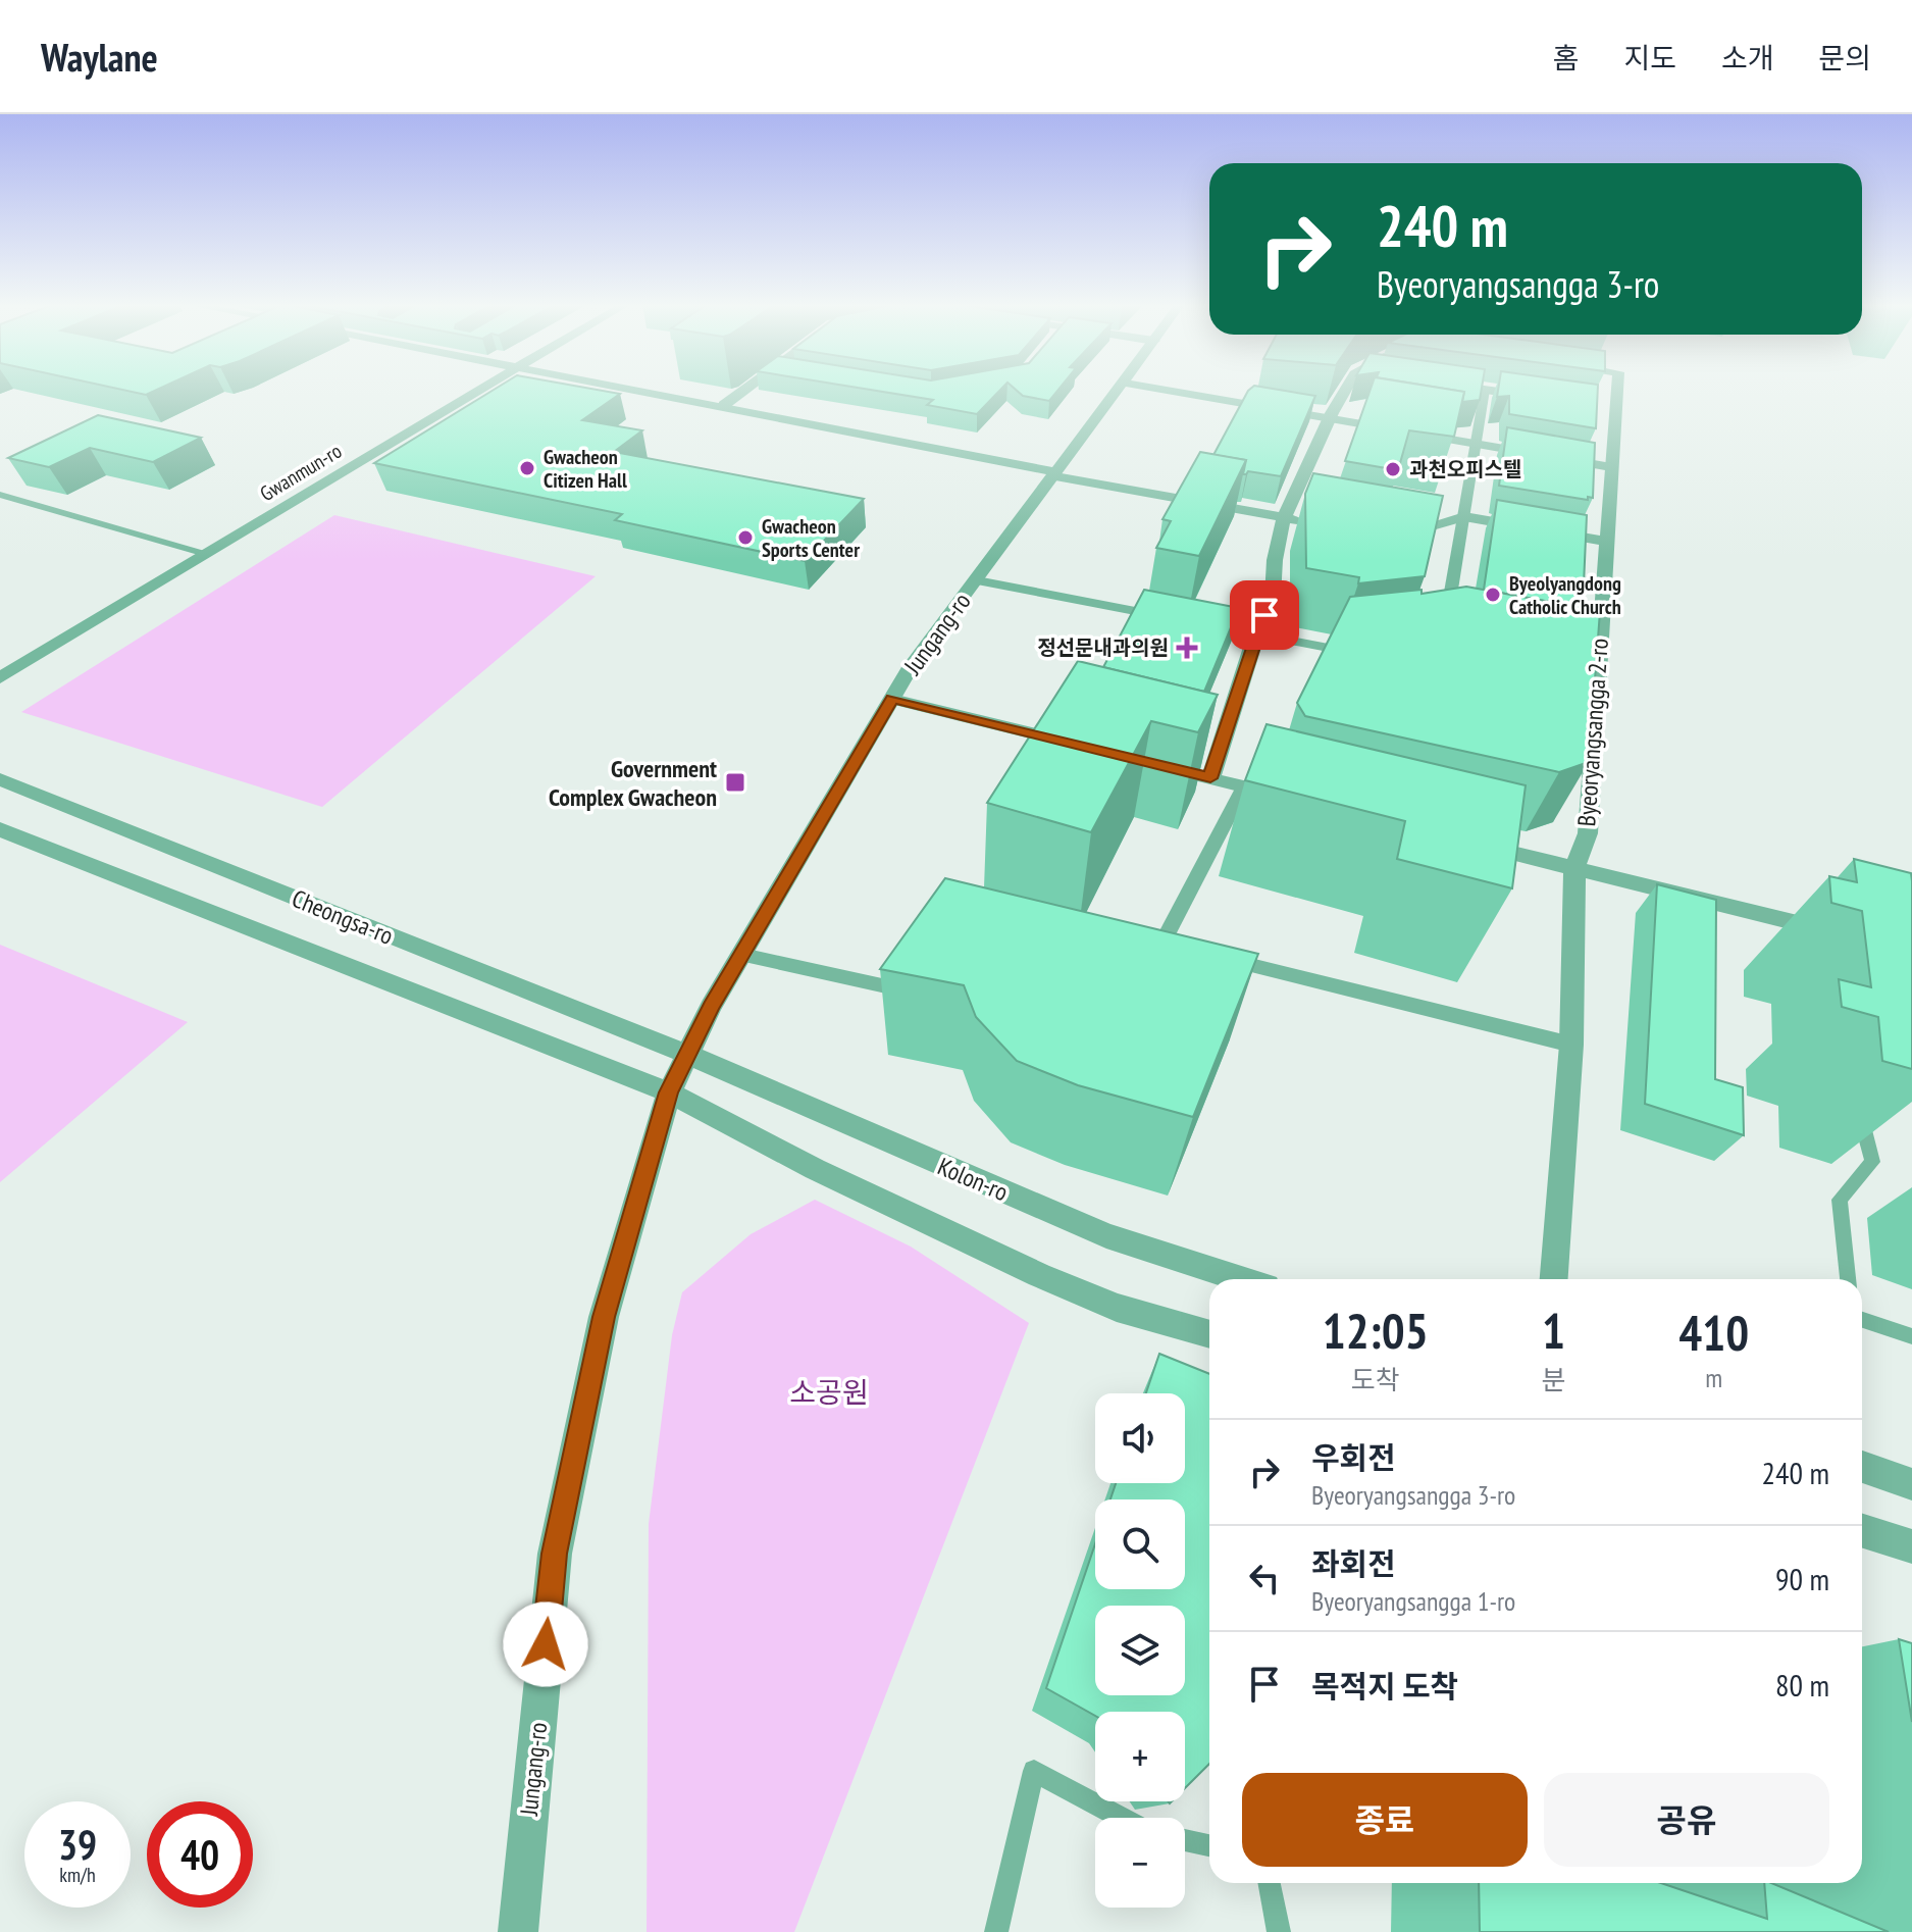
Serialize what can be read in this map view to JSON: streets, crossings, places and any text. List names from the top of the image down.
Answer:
{
  "streets": {
    "street": [
      "Gwanmun-ro",
      "Jungang-ro",
      "Byeoryangsangga 2-ro",
      "Cheongsa-ro",
      "Kolon-ro"
    ]
  },
  "crossings": [
    ["Jungang-ro", "Cheongsa-ro"],
    ["Jungang-ro", "Kolon-ro"],
    ["Cheongsa-ro", "Kolon-ro"]
  ],
  "parks": ["소공원"],
  "places": {
    "other": [
      "Gwacheon Citizen Hall",
      "과천오피스텔",
      "Gwacheon Sports Center",
      "Byeolyangdong Catholic Church"
    ],
    "health": ["정선문내과의원"],
    "transit": ["Government Complex Gwacheon"]
  },
  "page": {
    "header": "Waylane",
    "nav": [
      "홈",
      "지도",
      "소개",
      "문의"
    ],
    "turn": ["240 m", "Byeoryangsangga 3-ro"],
    "eta": [
      "12:05",
      "도착",
      "1",
      "분",
      "410",
      "m"
    ],
    "map_buttons": ["+", "−"],
    "list": [
      {
        "name": "우회전",
        "note": "Byeoryangsangga 3-ro",
        "value": "240 m"
      },
      {
        "name": "좌회전",
        "note": "Byeoryangsangga 1-ro",
        "value": "90 m"
      },
      {
        "name": "목적지 도착",
        "value": "80 m"
      }
    ],
    "buttons": ["종료", "공유"],
    "speed": "39 km/h",
    "limit": "40"
  }
}
